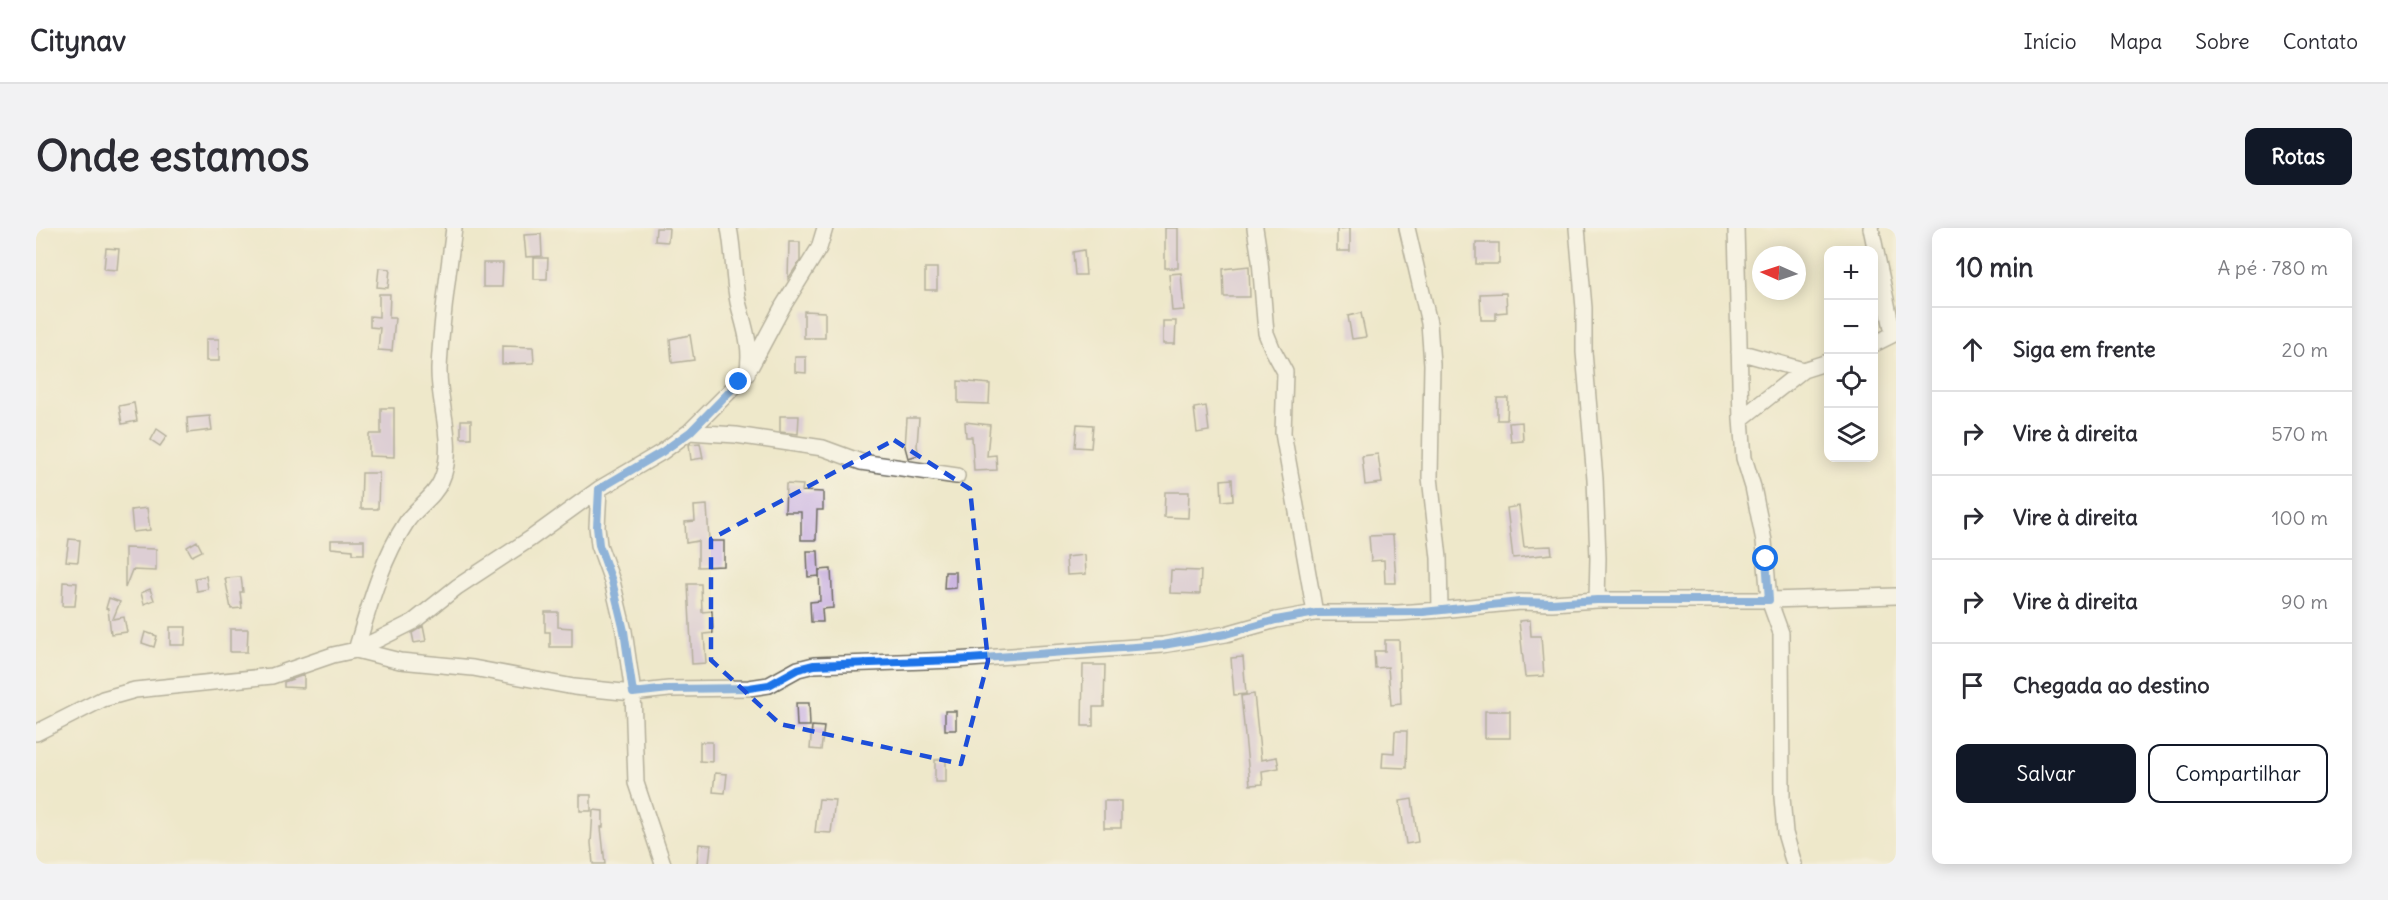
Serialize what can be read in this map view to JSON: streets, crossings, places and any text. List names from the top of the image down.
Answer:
{
  "north": "left",
  "page": {
    "header": "Citynav",
    "nav": [
      "Início",
      "Mapa",
      "Sobre",
      "Contato"
    ],
    "buttons": [
      "Rotas",
      ["Salvar", "Compartilhar"]
    ],
    "title": "Onde estamos",
    "heading": ["10 min", "A pé · 780 m"],
    "map_buttons": ["+", "−"],
    "list": [
      ["Siga em frente", "20 m"],
      ["Vire à direita", "570 m"],
      ["Vire à direita", "100 m"],
      ["Vire à direita", "90 m"],
      "Chegada ao destino"
    ]
  }
}
